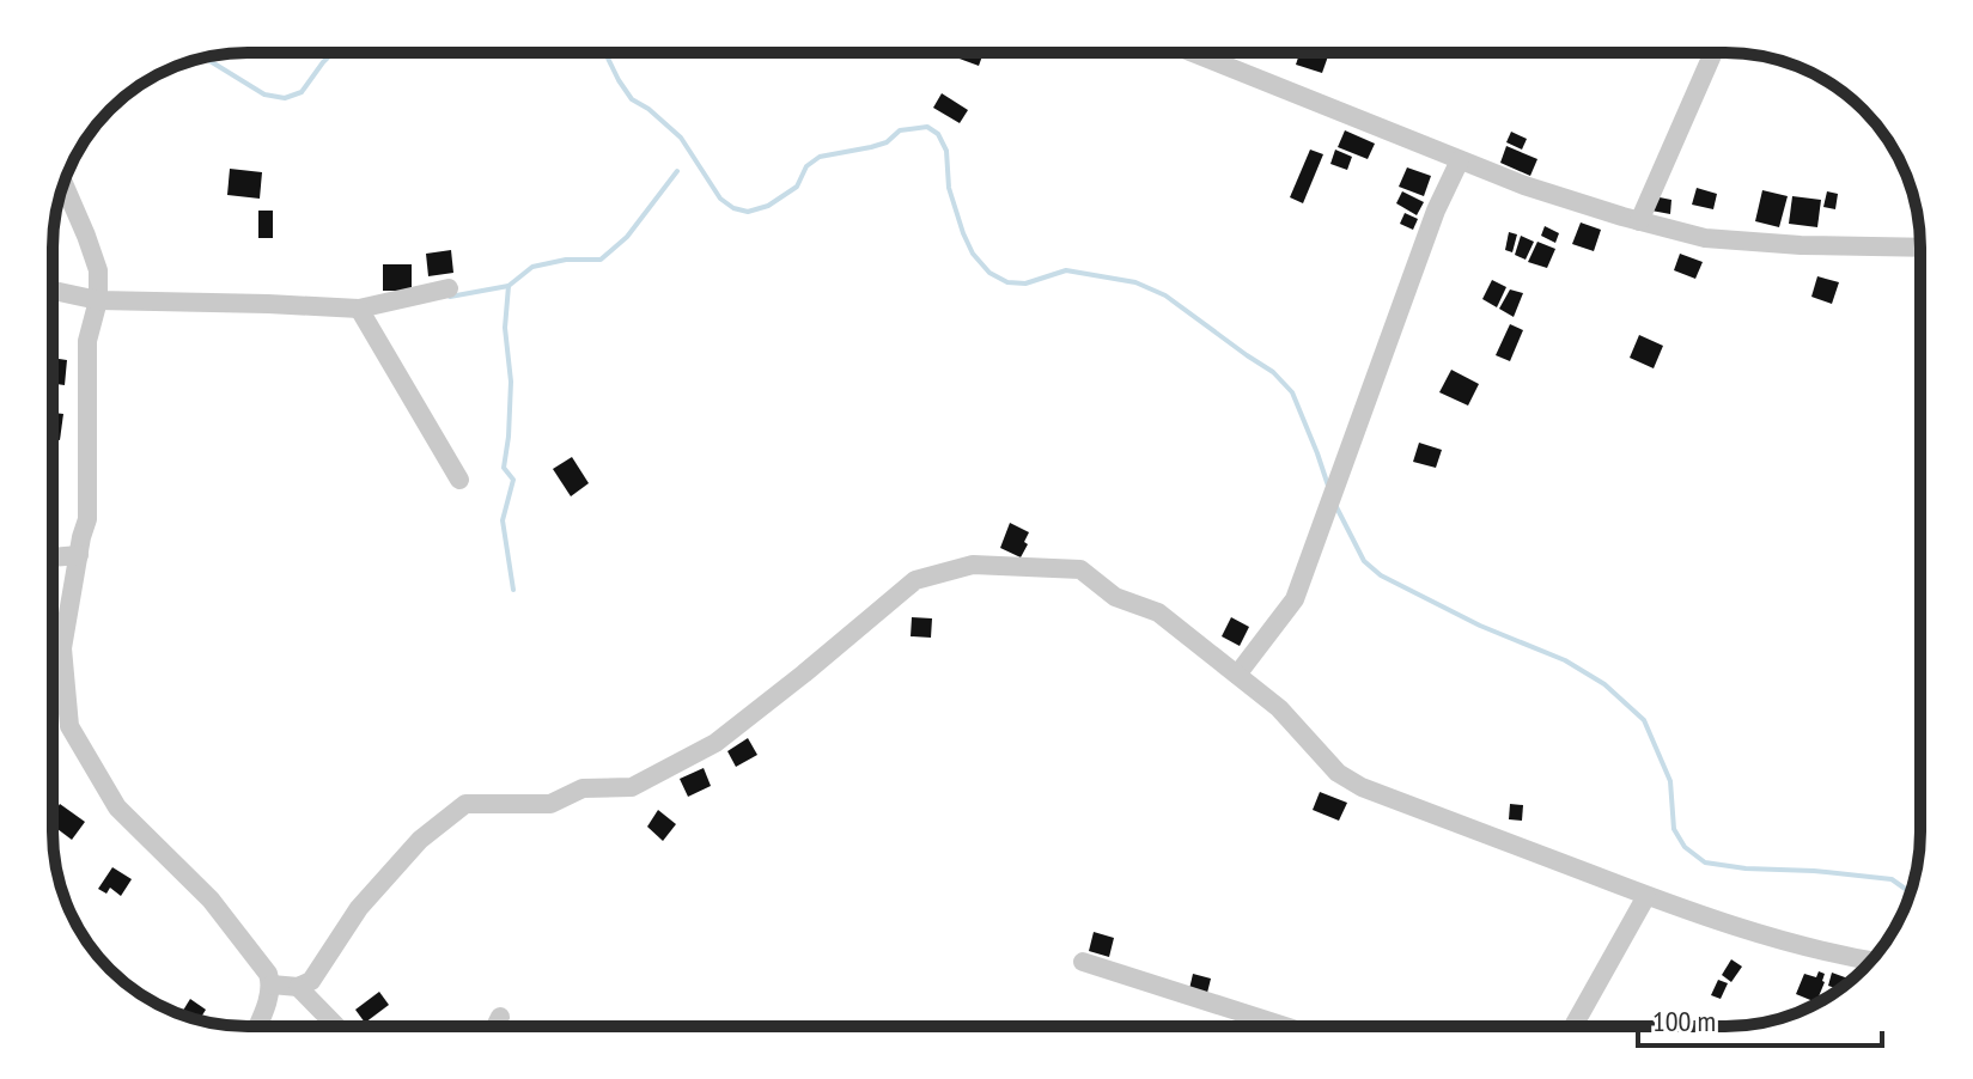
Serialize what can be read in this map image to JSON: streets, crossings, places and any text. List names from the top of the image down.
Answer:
{
  "scale_bar": "100 m"
}
